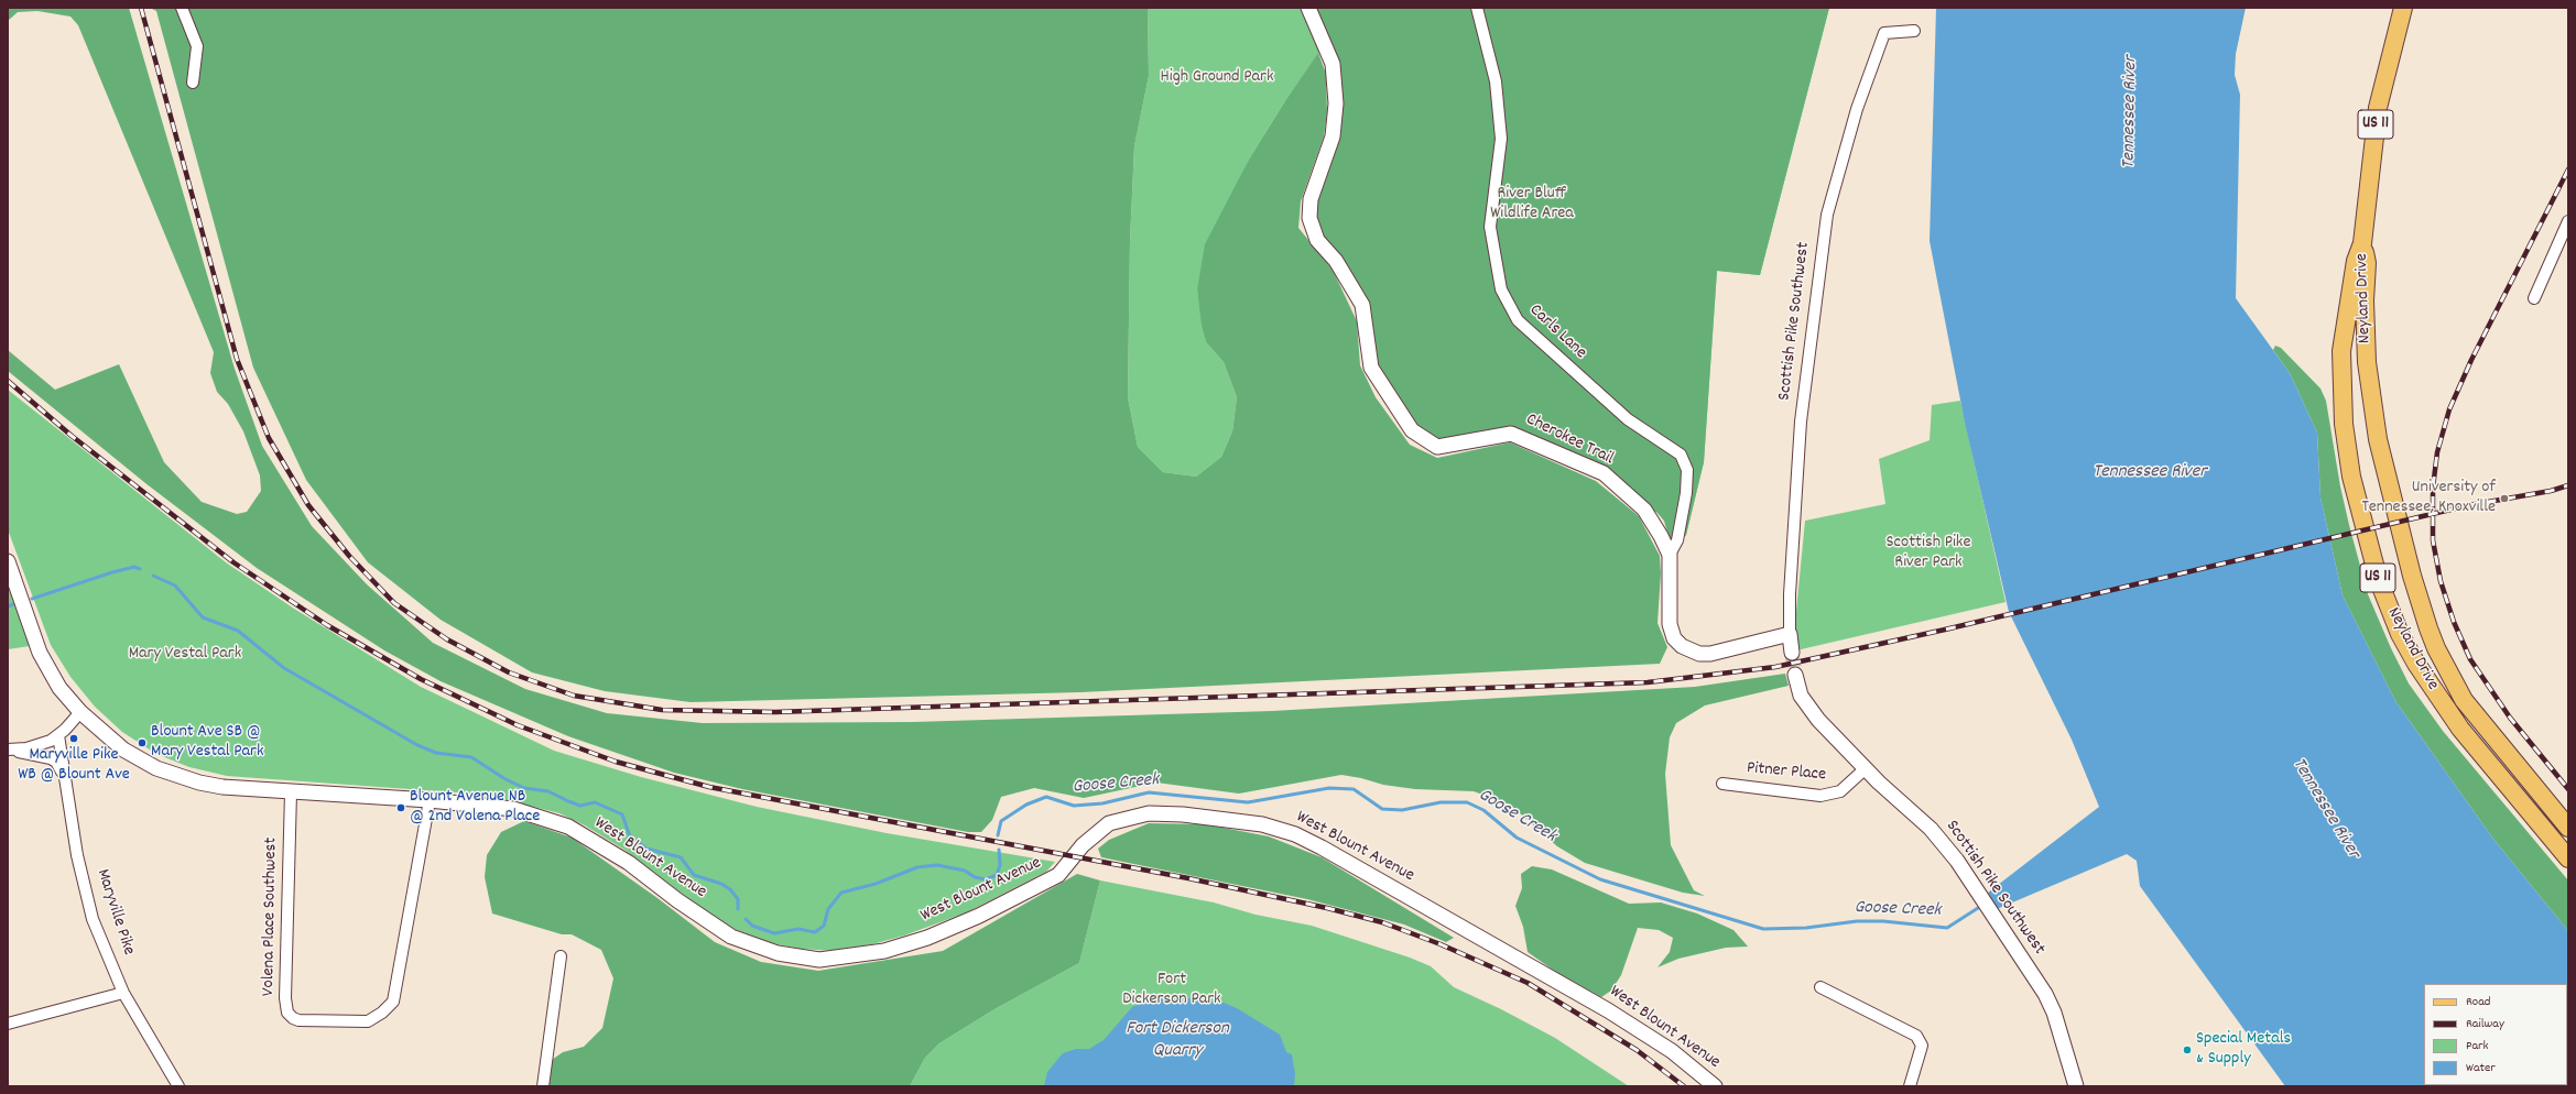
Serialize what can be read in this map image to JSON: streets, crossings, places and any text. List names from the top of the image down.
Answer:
{
  "streets": {
    "main road": ["US 11", "Neyland Drive"],
    "street": [
      "Scottish Pike Southwest",
      "Carls Lane",
      "Cherokee Trail",
      "Pitner Place",
      "West Blount Avenue",
      "Maryville Pike",
      "Volena Place Southwest"
    ]
  },
  "crossings": [
    ["Scottish Pike Southwest", "Cherokee Trail"],
    ["Scottish Pike Southwest", "Pitner Place"],
    ["Carls Lane", "Cherokee Trail"],
    ["West Blount Avenue", "Volena Place Southwest"]
  ],
  "water": ["Tennessee River", "Goose Creek", "Fort Dickerson Quarry"],
  "parks": [
    "High Ground Park",
    "River Bluff Wildlife Area",
    "Scottish Pike River Park",
    "Mary Vestal Park",
    "Fort Dickerson Park"
  ],
  "places": [
    "University of Tennessee, Knoxville",
    "Maryville Pike WB @ Blount Ave",
    "Blount Ave SB @ Mary Vestal Park",
    "Blount Avenue NB @ 2nd Volena Place",
    "Special Metals & Supply"
  ],
  "legend": [
    "Road",
    "Railway",
    "Park",
    "Water"
  ]
}
